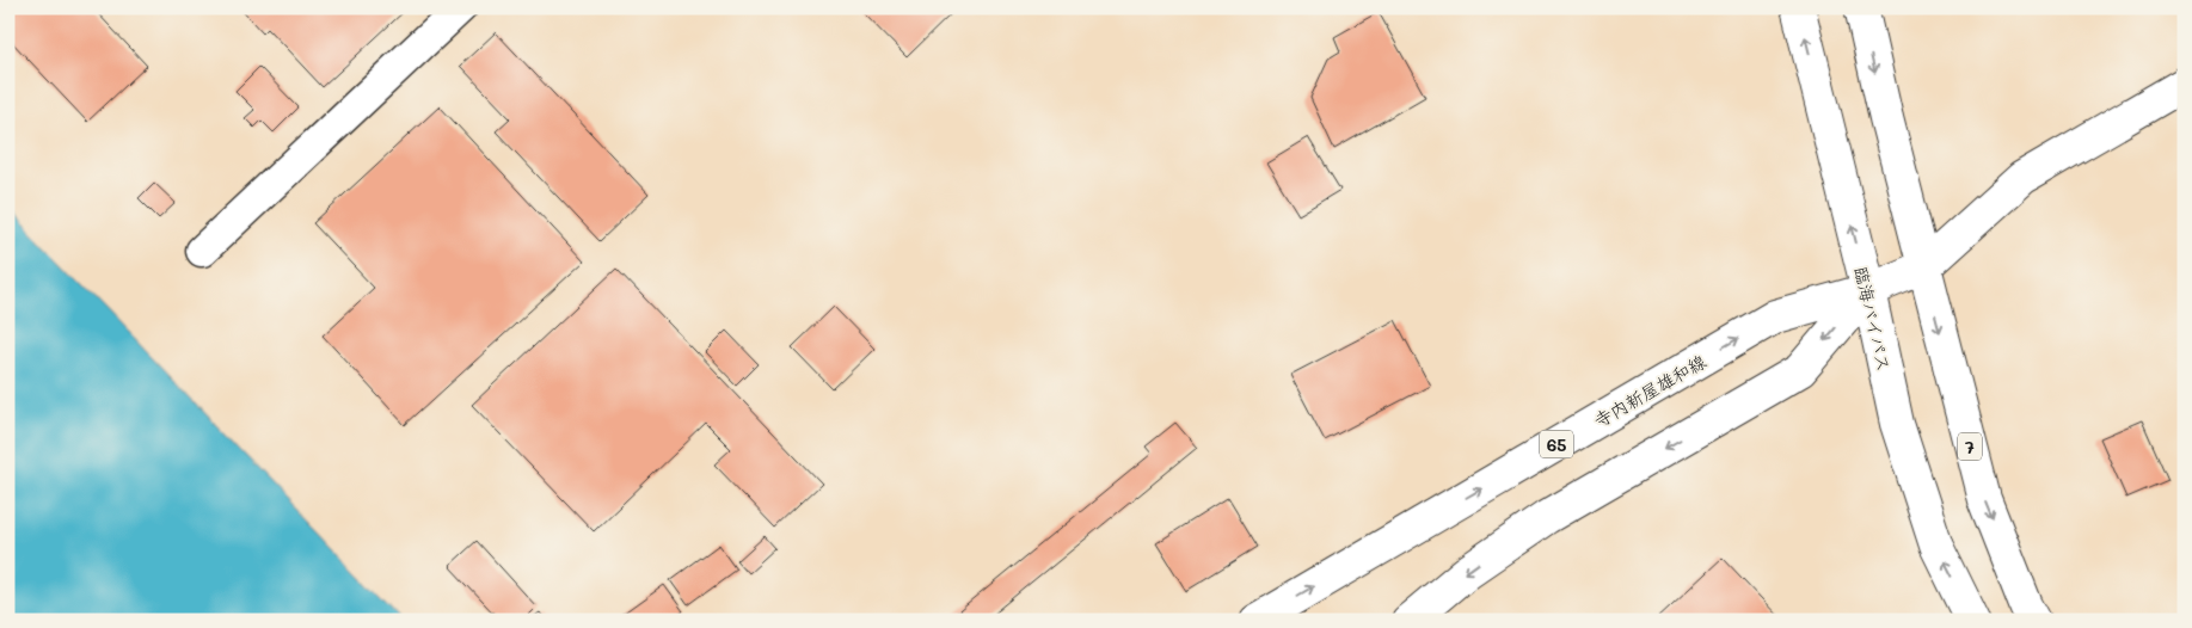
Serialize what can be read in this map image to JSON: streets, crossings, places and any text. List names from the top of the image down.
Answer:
{
  "streets": {
    "main road": [
      "臨海バイパス",
      "寺内新屋雄和線",
      "65",
      "7"
    ]
  },
  "crossings": [
    ["臨海バイパス", "寺内新屋雄和線"],
    ["寺内新屋雄和線", "7"]
  ]
}
